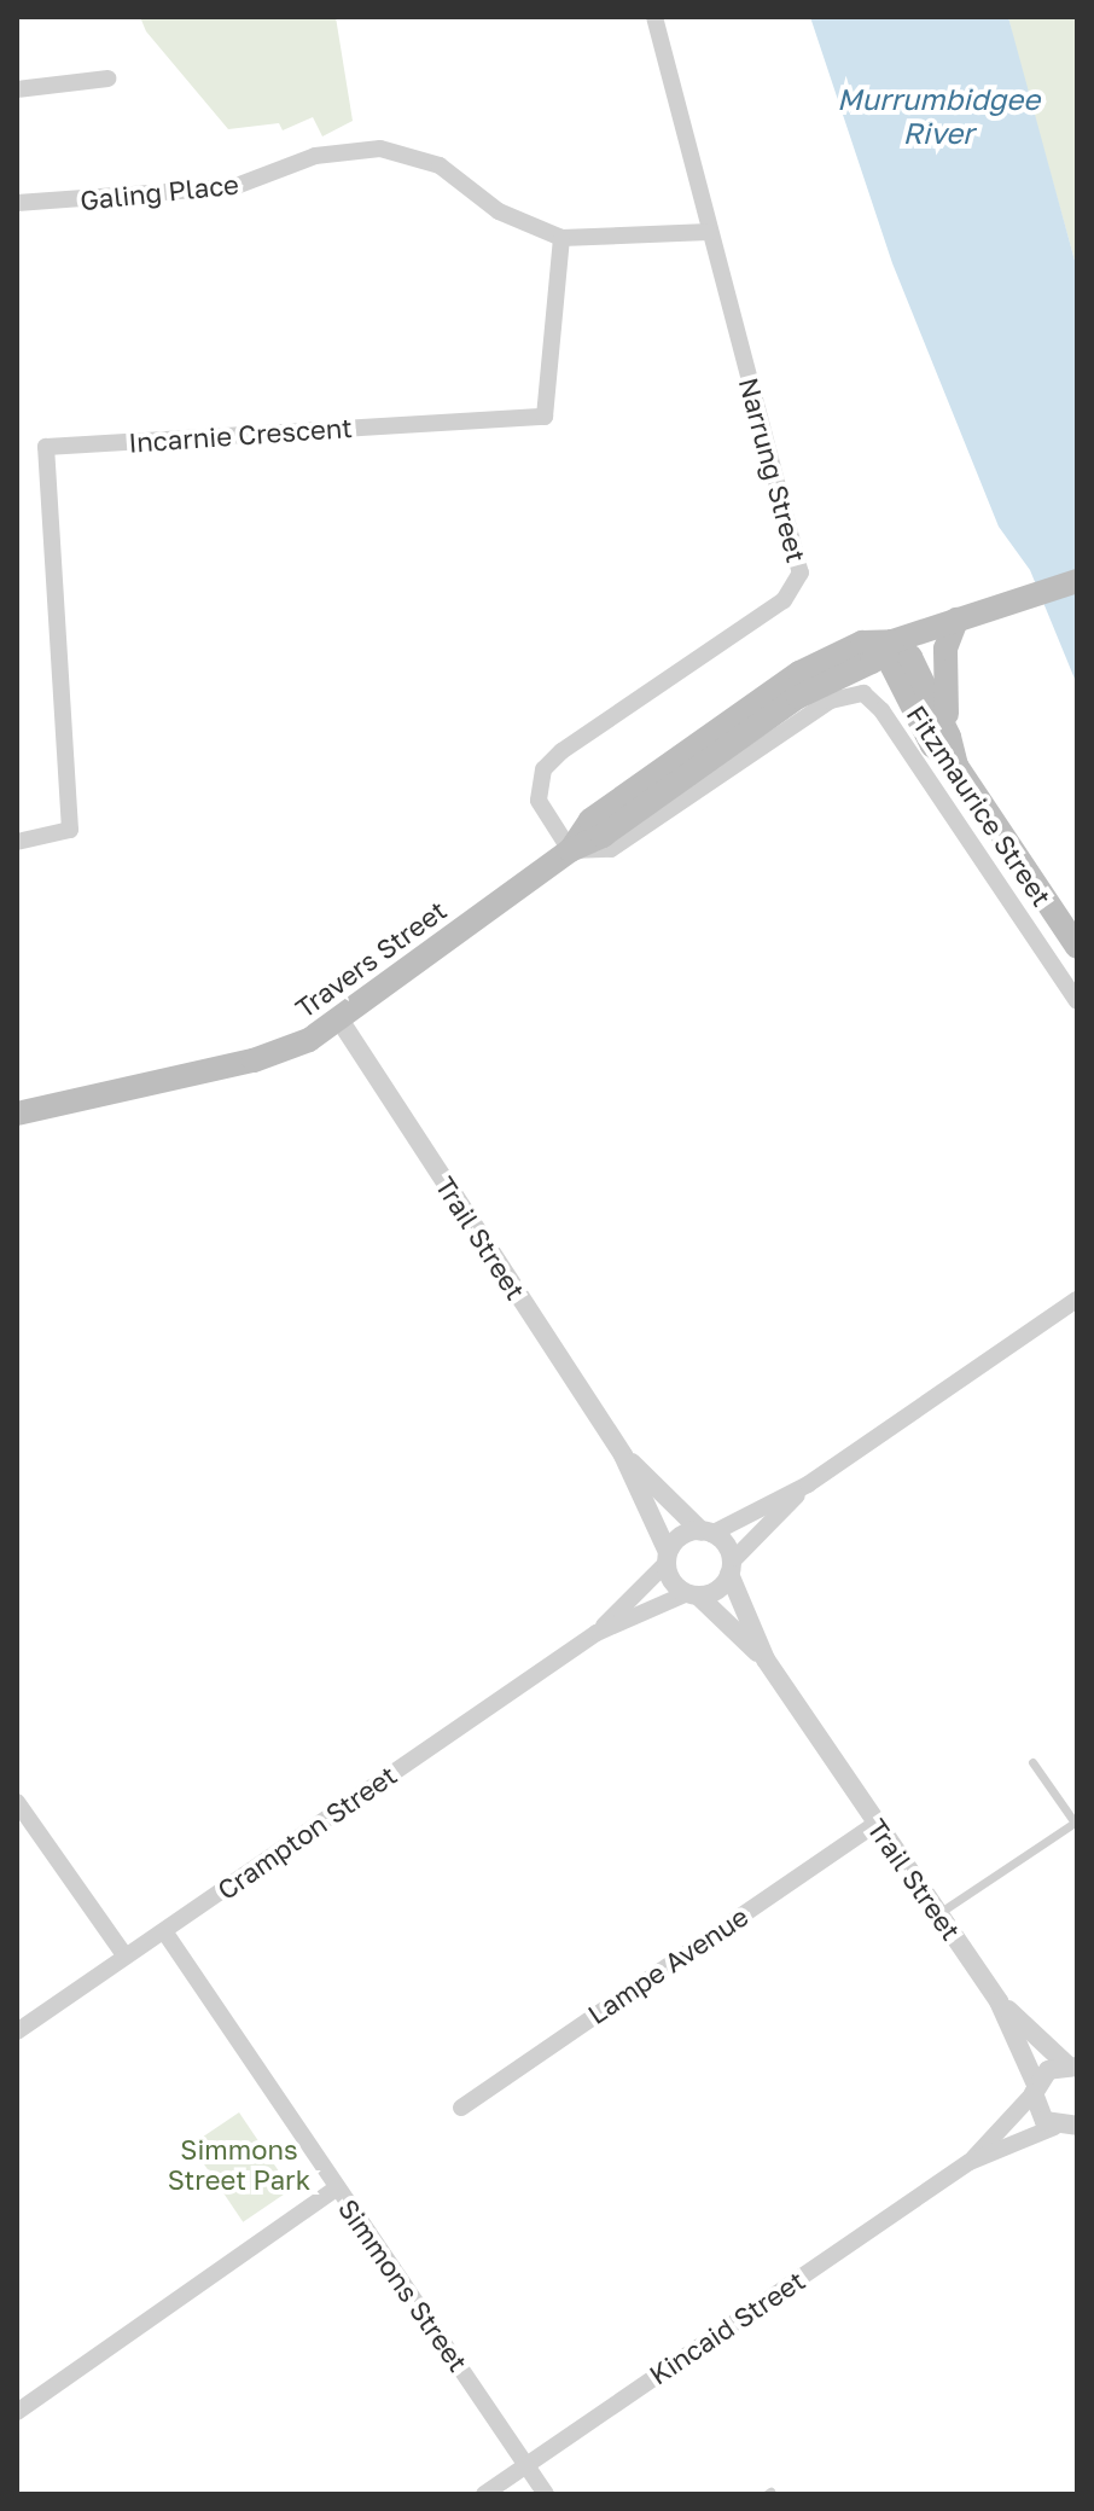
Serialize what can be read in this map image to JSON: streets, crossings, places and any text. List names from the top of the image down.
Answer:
{
  "streets": {
    "main road": ["Fitzmaurice Street", "Travers Street"],
    "street": [
      "Galing Place",
      "Incarnie Crescent",
      "Narrung Street",
      "Trail Street",
      "Crampton Street",
      "Lampe Avenue",
      "Simmons Street",
      "Kincaid Street"
    ]
  },
  "crossings": [
    ["Galing Place", "Incarnie Crescent"],
    ["Narrung Street", "Travers Street"],
    ["Fitzmaurice Street", "Travers Street"],
    ["Travers Street", "Trail Street"],
    ["Trail Street", "Crampton Street"],
    ["Trail Street", "Lampe Avenue"],
    ["Trail Street", "Kincaid Street"],
    ["Crampton Street", "Simmons Street"],
    ["Simmons Street", "Kincaid Street"]
  ],
  "water": ["Murrumbidgee River"],
  "parks": ["Simmons Street Park"]
}
